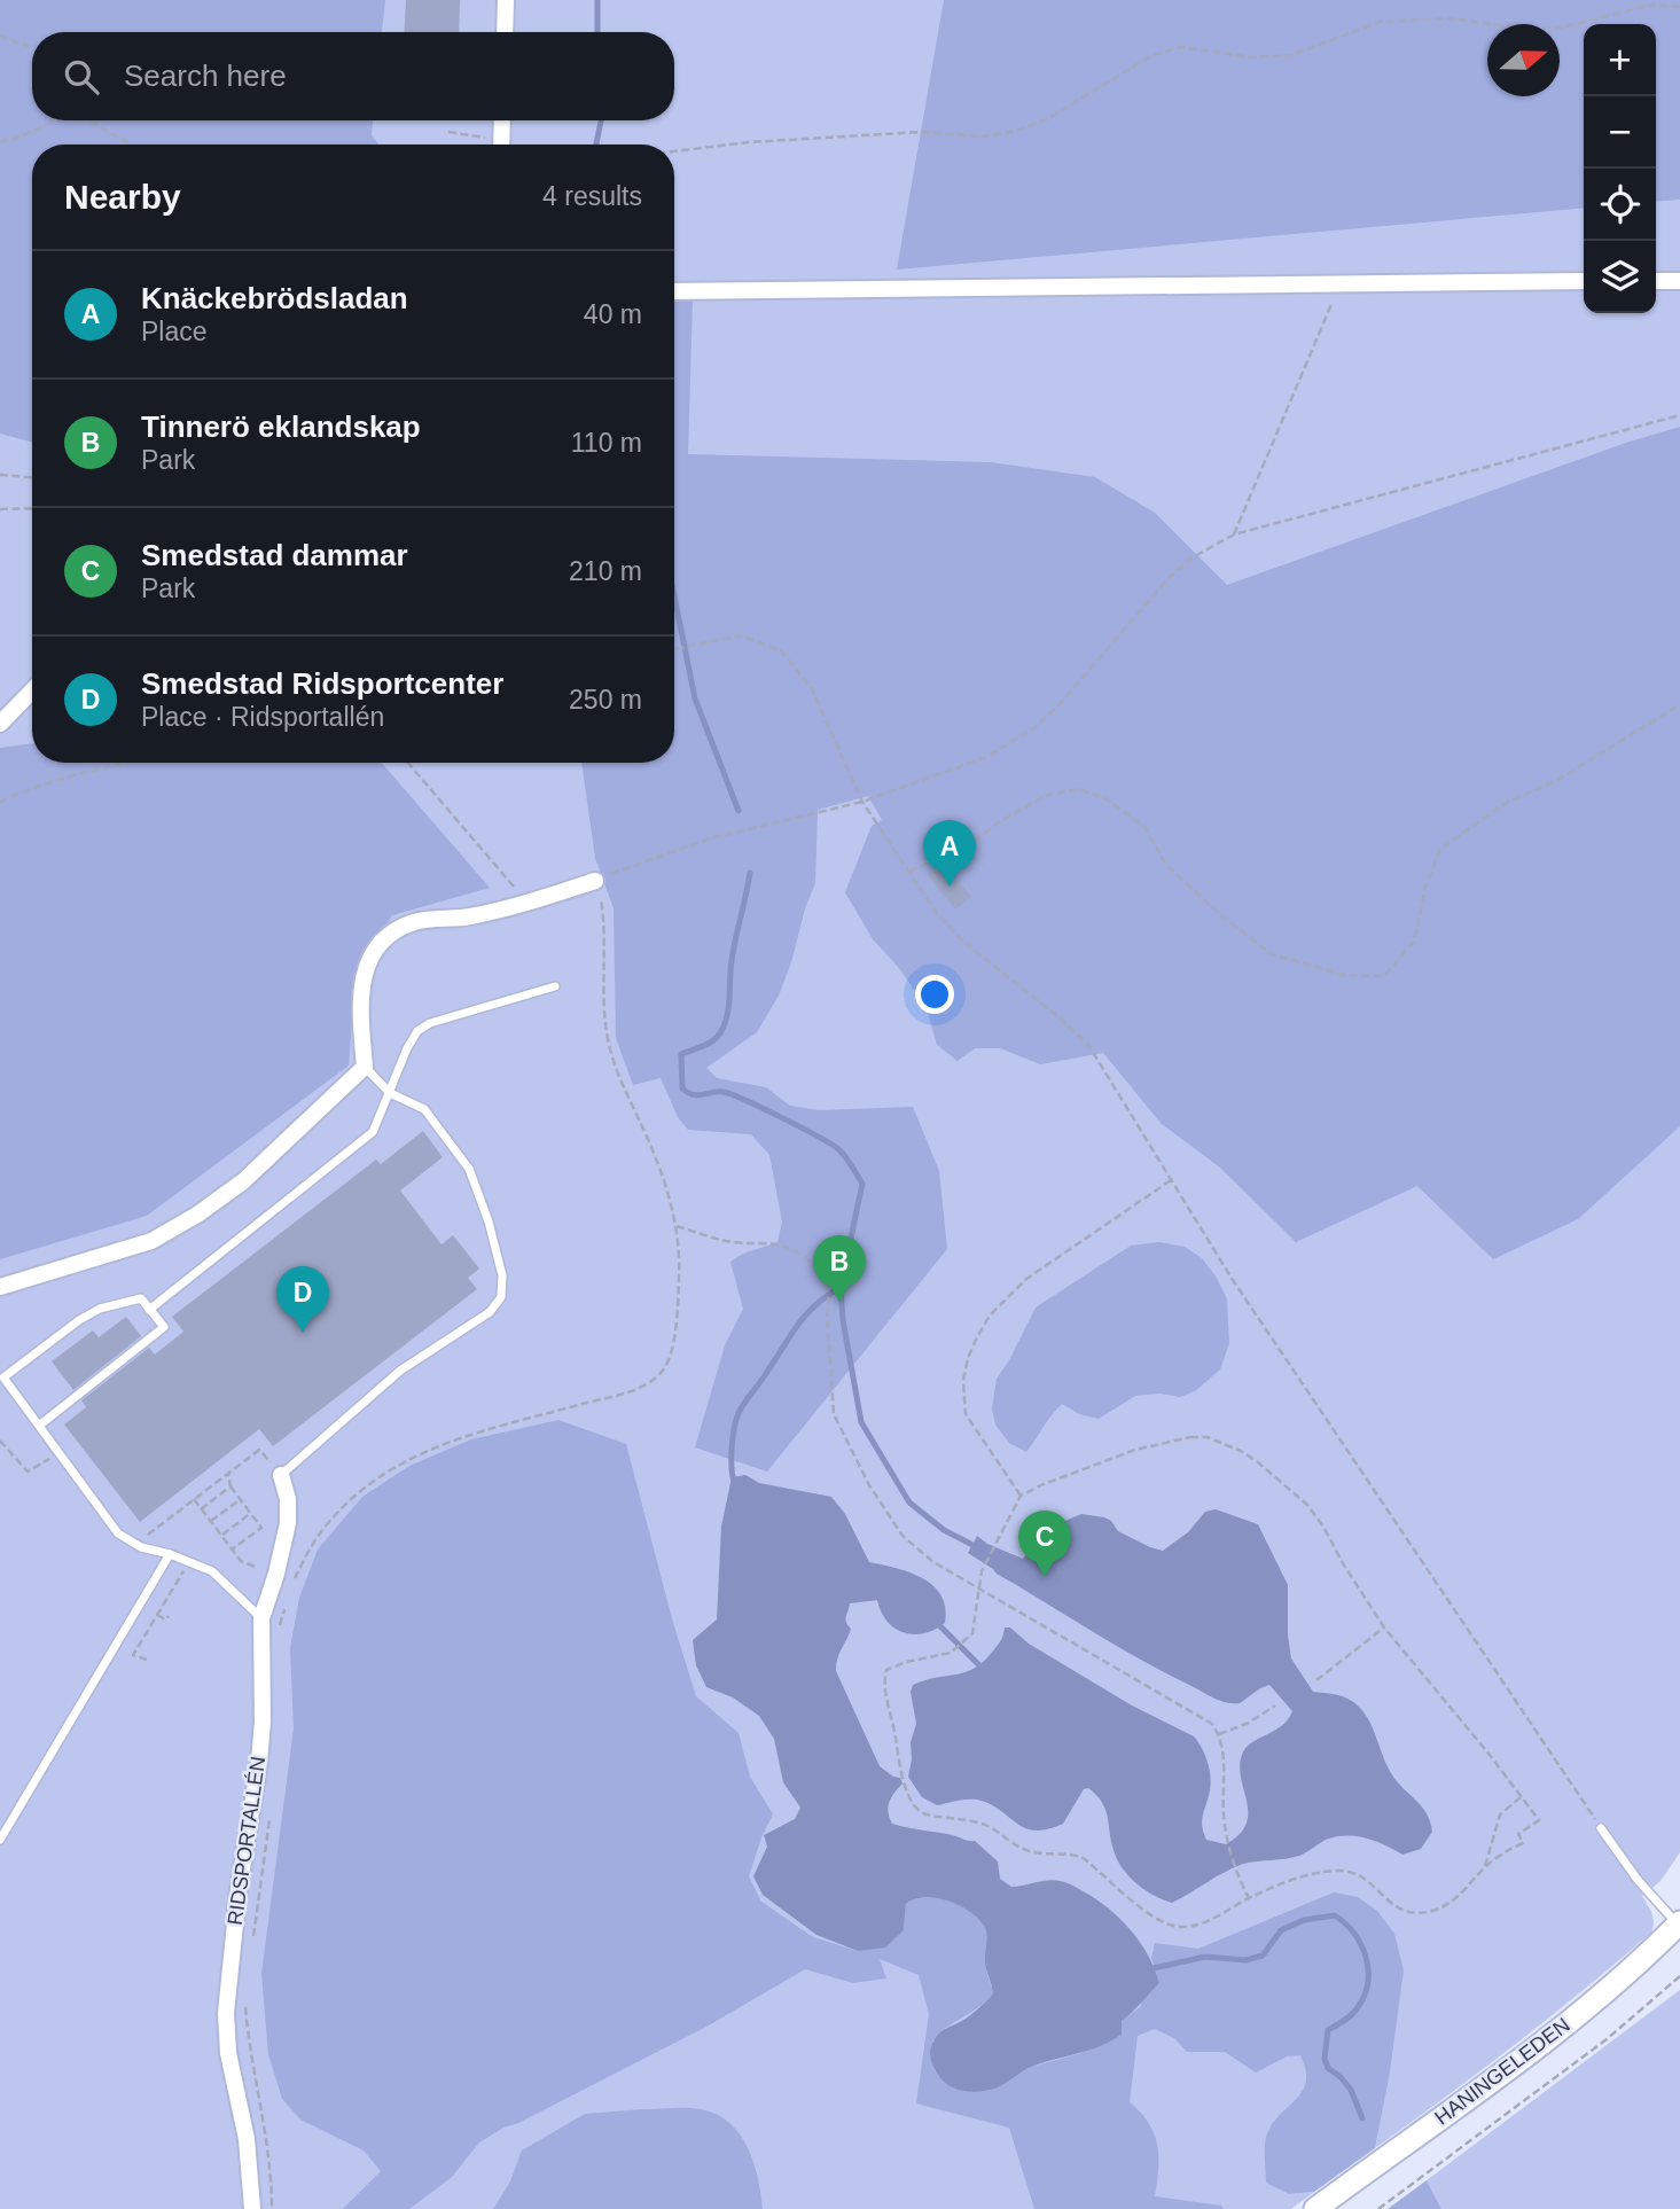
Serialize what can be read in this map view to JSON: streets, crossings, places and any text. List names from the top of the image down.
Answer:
{
  "streets": {
    "main road": ["HANINGELEDEN"],
    "street": ["RIDSPORTALLÉN"]
  },
  "north": "right",
  "page": {
    "map_buttons": ["+", "−"],
    "search": "Search here",
    "heading": ["Nearby", "4 results"],
    "list": [
      {
        "mark": "A",
        "name": "Knäckebrödsladan",
        "note": "Place",
        "value": "40 m"
      },
      {
        "mark": "B",
        "name": "Tinnerö eklandskap",
        "note": "Park",
        "value": "110 m"
      },
      {
        "mark": "C",
        "name": "Smedstad dammar",
        "note": "Park",
        "value": "210 m"
      },
      {
        "mark": "D",
        "name": "Smedstad Ridsportcenter",
        "note": "Place · Ridsportallén",
        "value": "250 m"
      }
    ],
    "pins": [
      "A",
      "B",
      "D",
      "C"
    ]
  }
}
